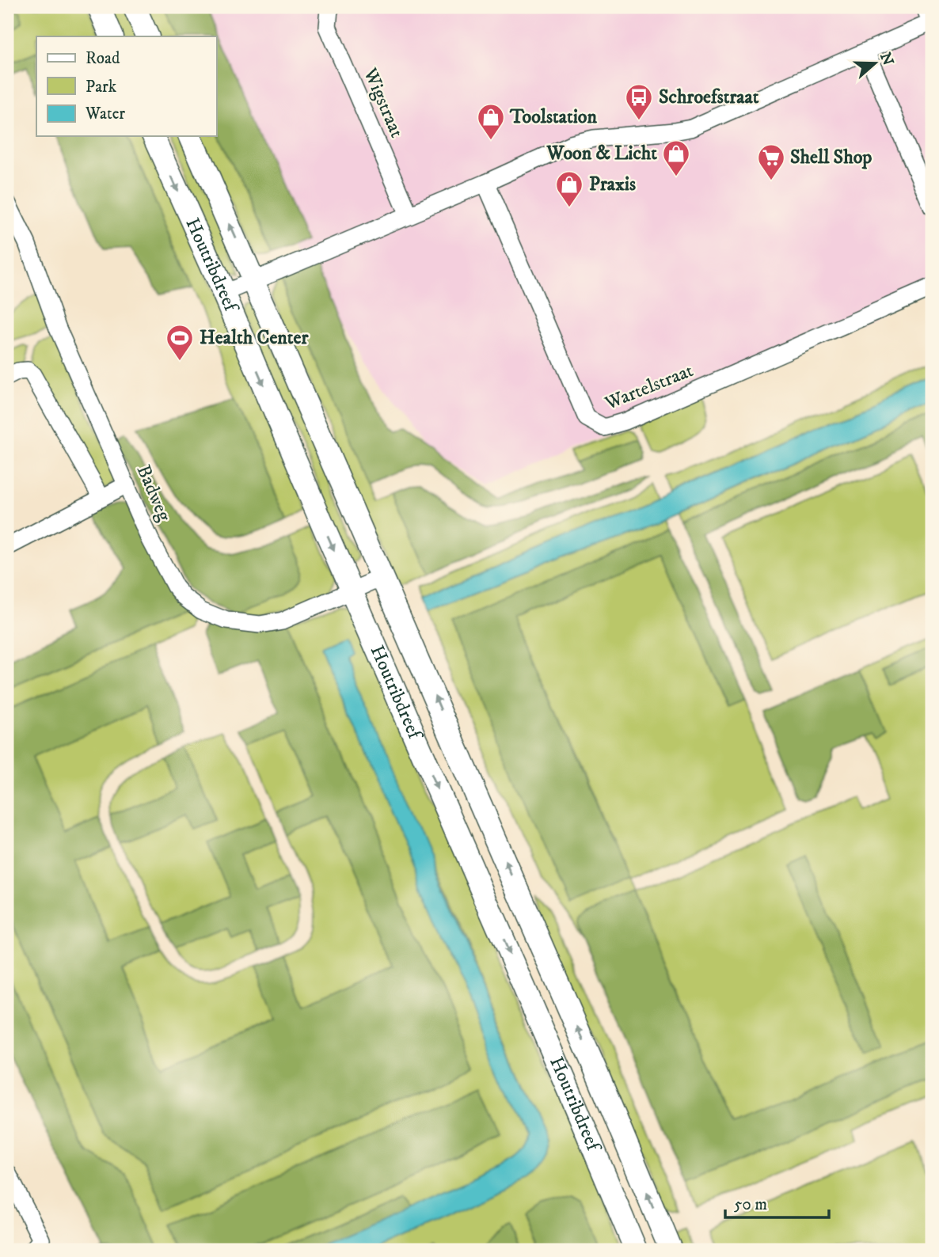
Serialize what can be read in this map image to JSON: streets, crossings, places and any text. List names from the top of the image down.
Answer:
{
  "streets": {
    "main road": ["Houtribdreef"],
    "street": ["Wigstraat", "Wartelstraat", "Badweg"]
  },
  "crossings": [
    ["Houtribdreef", "Badweg"]
  ],
  "places": {
    "bus stop": ["Schroefstraat"],
    "shop": ["Toolstation", "Woon & Licht", "Praxis"],
    "supermarket": ["Shell Shop"],
    "sports": ["Health Center"]
  },
  "legend": ["Road", "Park", "Water"],
  "scale_bar": "50 m",
  "north": "right"
}
